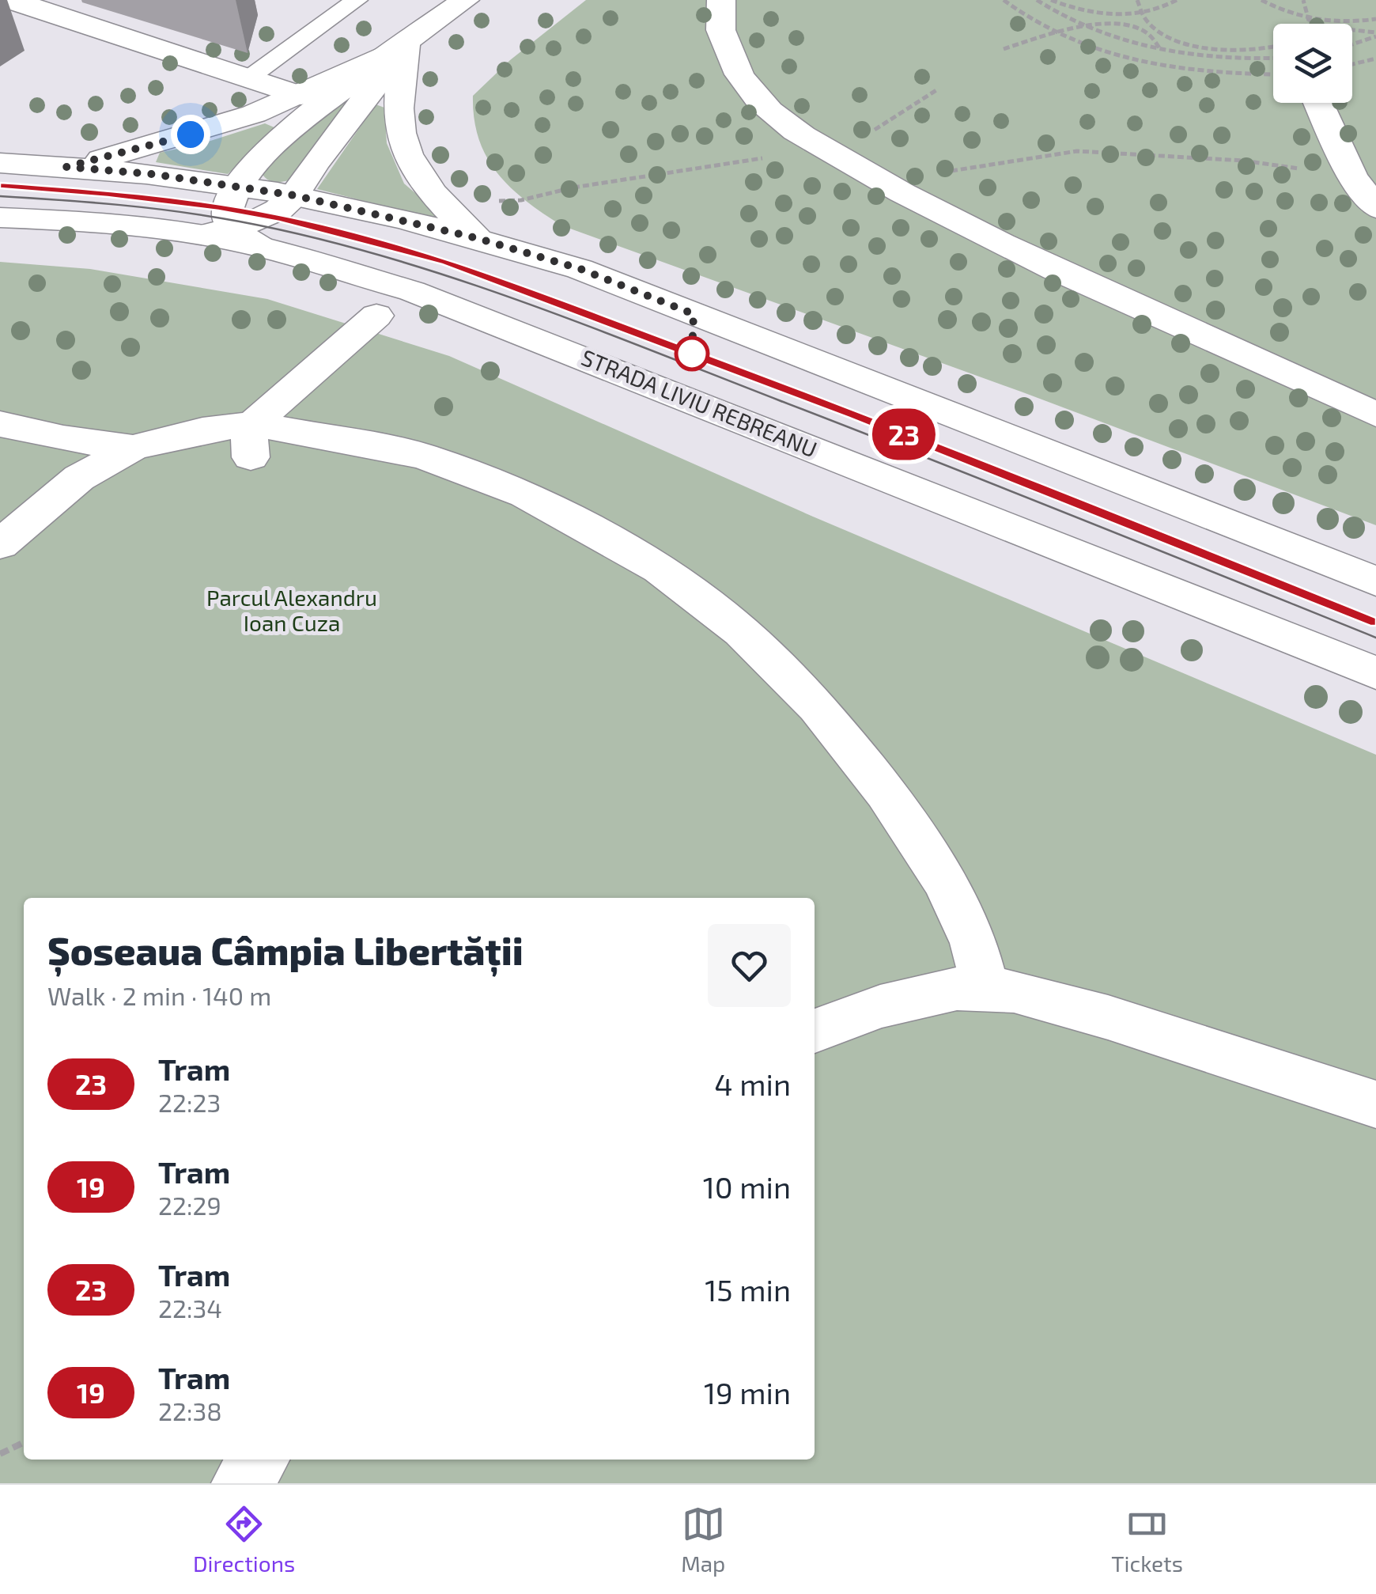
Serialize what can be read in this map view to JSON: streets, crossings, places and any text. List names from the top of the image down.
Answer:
{
  "streets": {
    "street": ["STRADA LIVIU REBREANU"]
  },
  "parks": ["Parcul Alexandru Ioan Cuza"],
  "lines": ["tram line 23"],
  "page": {
    "on_map": "23",
    "heading": ["Șoseaua Câmpia Libertății", "Walk · 2 min · 140 m"],
    "list": [
      {
        "mark": "23",
        "name": "Tram",
        "note": "22:23",
        "value": "4 min"
      },
      {
        "mark": "19",
        "name": "Tram",
        "note": "22:29",
        "value": "10 min"
      },
      {
        "mark": "23",
        "name": "Tram",
        "note": "22:34",
        "value": "15 min"
      },
      {
        "mark": "19",
        "name": "Tram",
        "note": "22:38",
        "value": "19 min"
      }
    ],
    "tabs": ["Directions", "Map", "Tickets"]
  }
}
